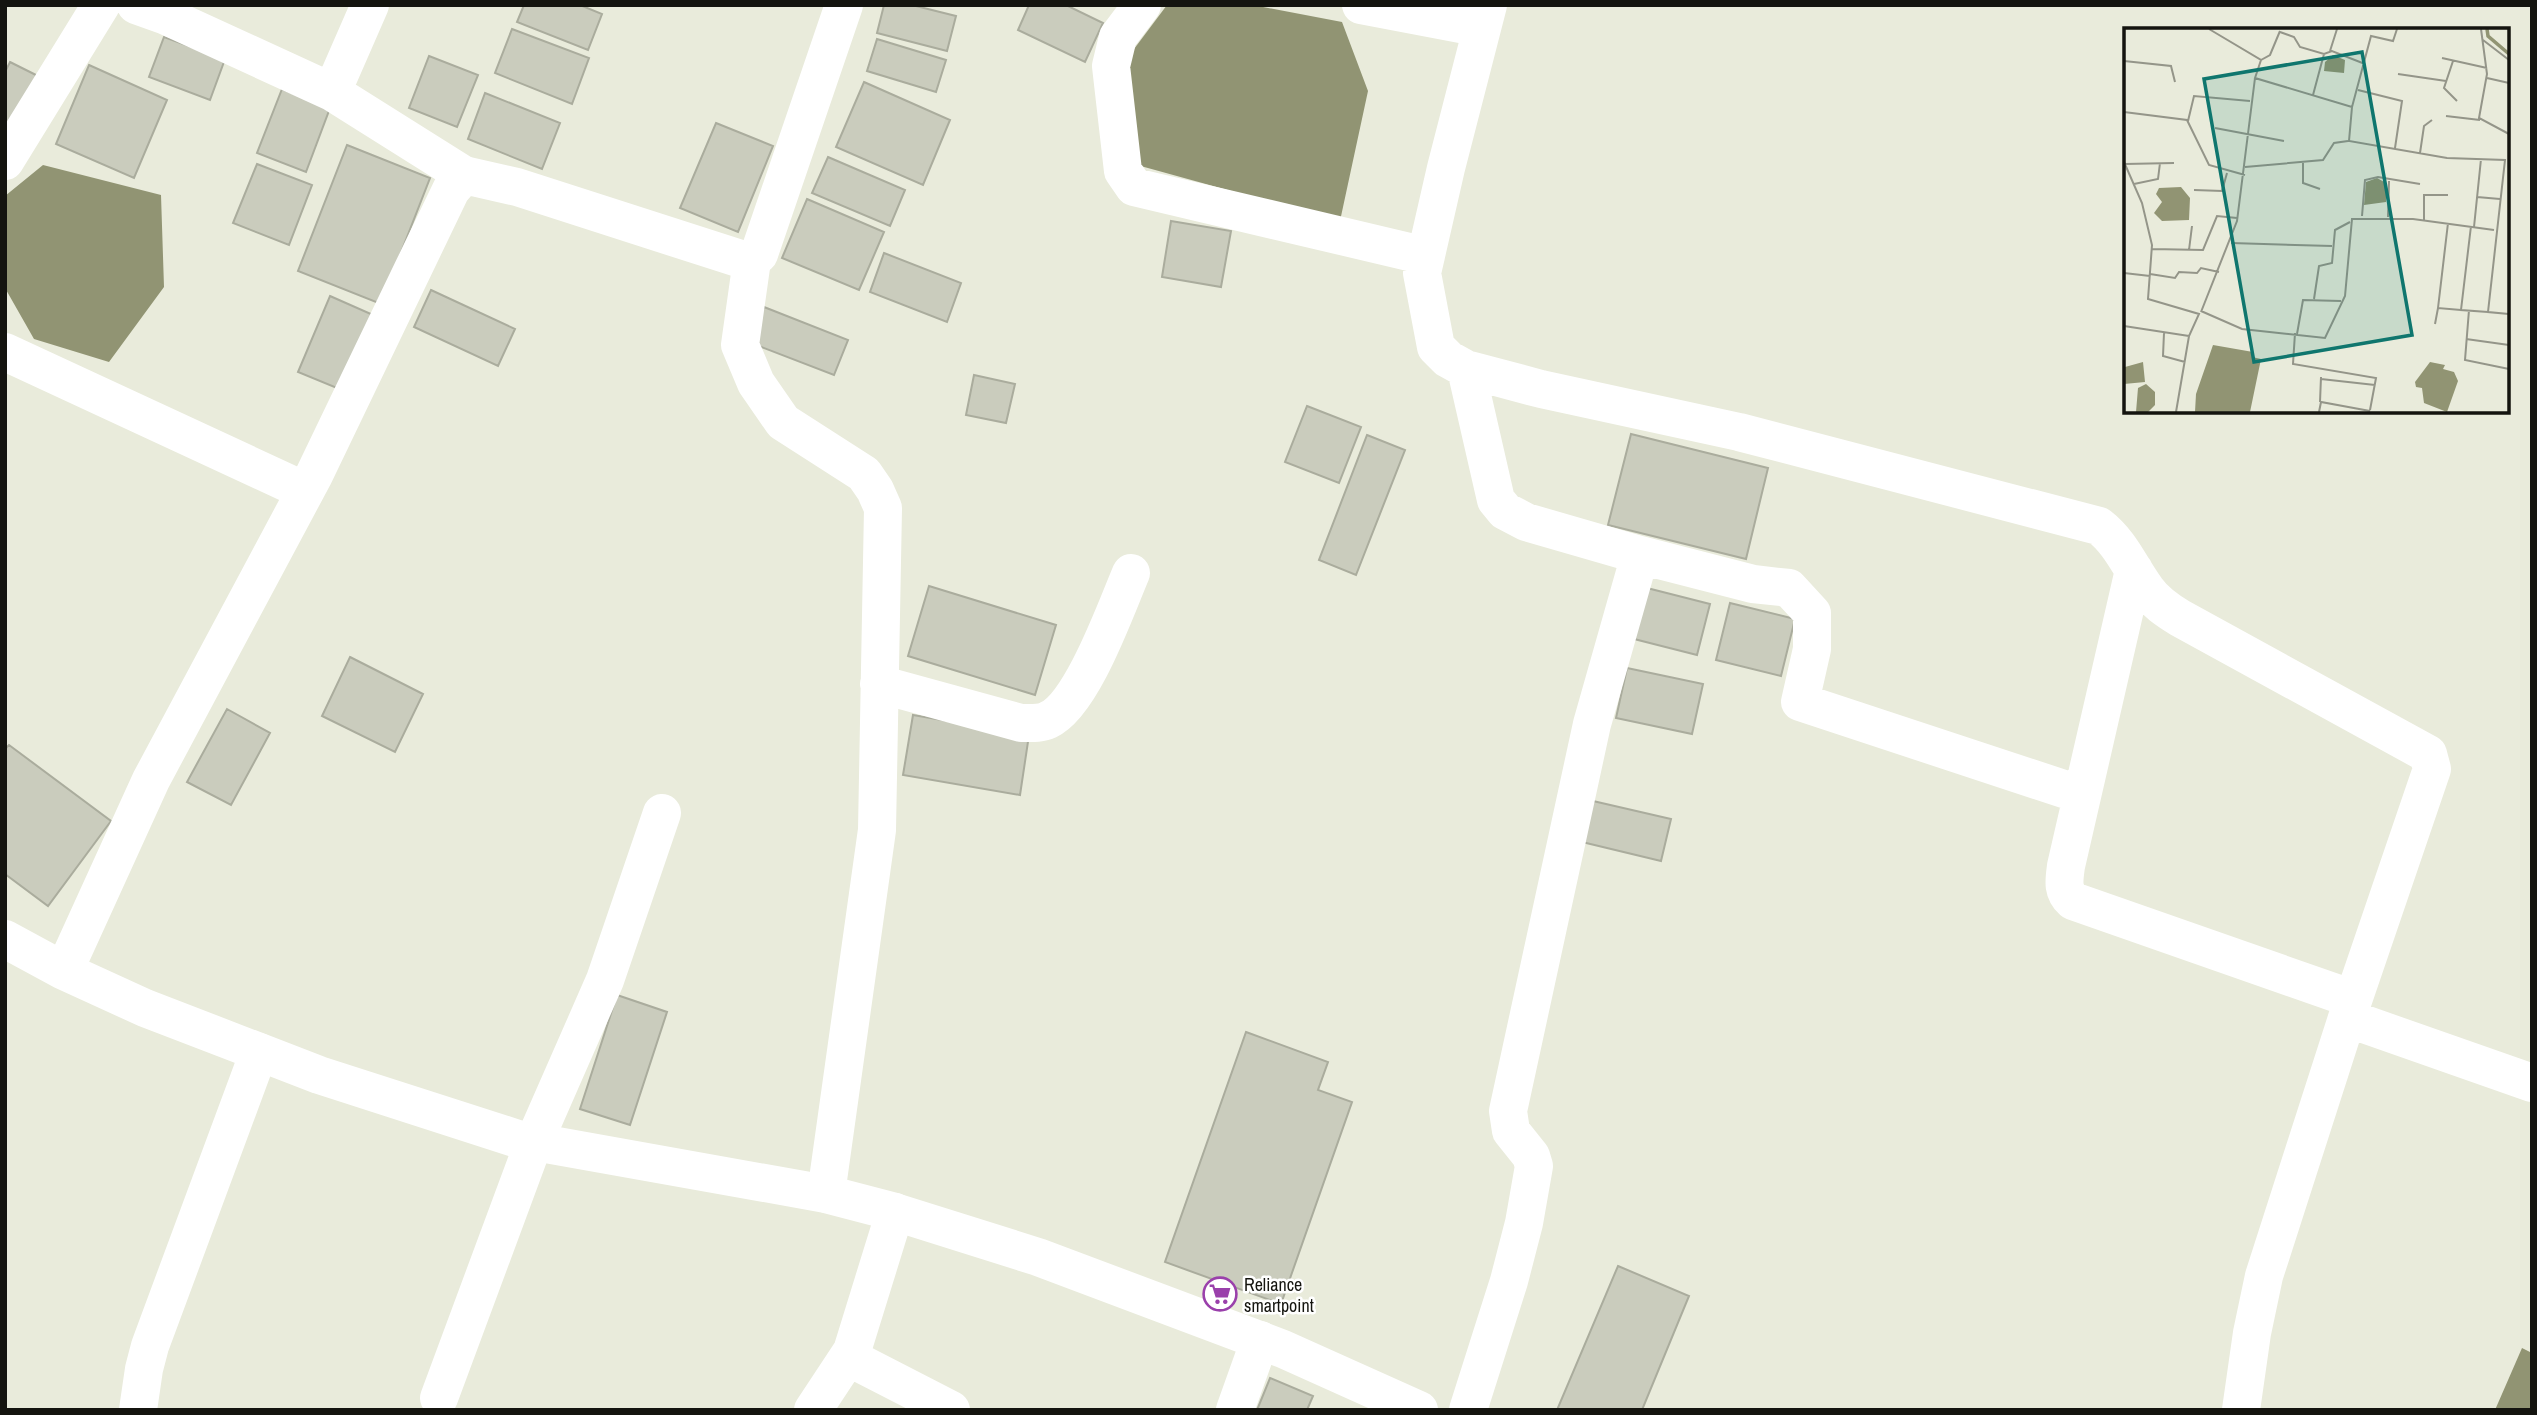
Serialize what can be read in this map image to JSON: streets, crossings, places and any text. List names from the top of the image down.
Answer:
{
  "places": {
    "supermarket": ["Reliance smartpoint"]
  }
}
